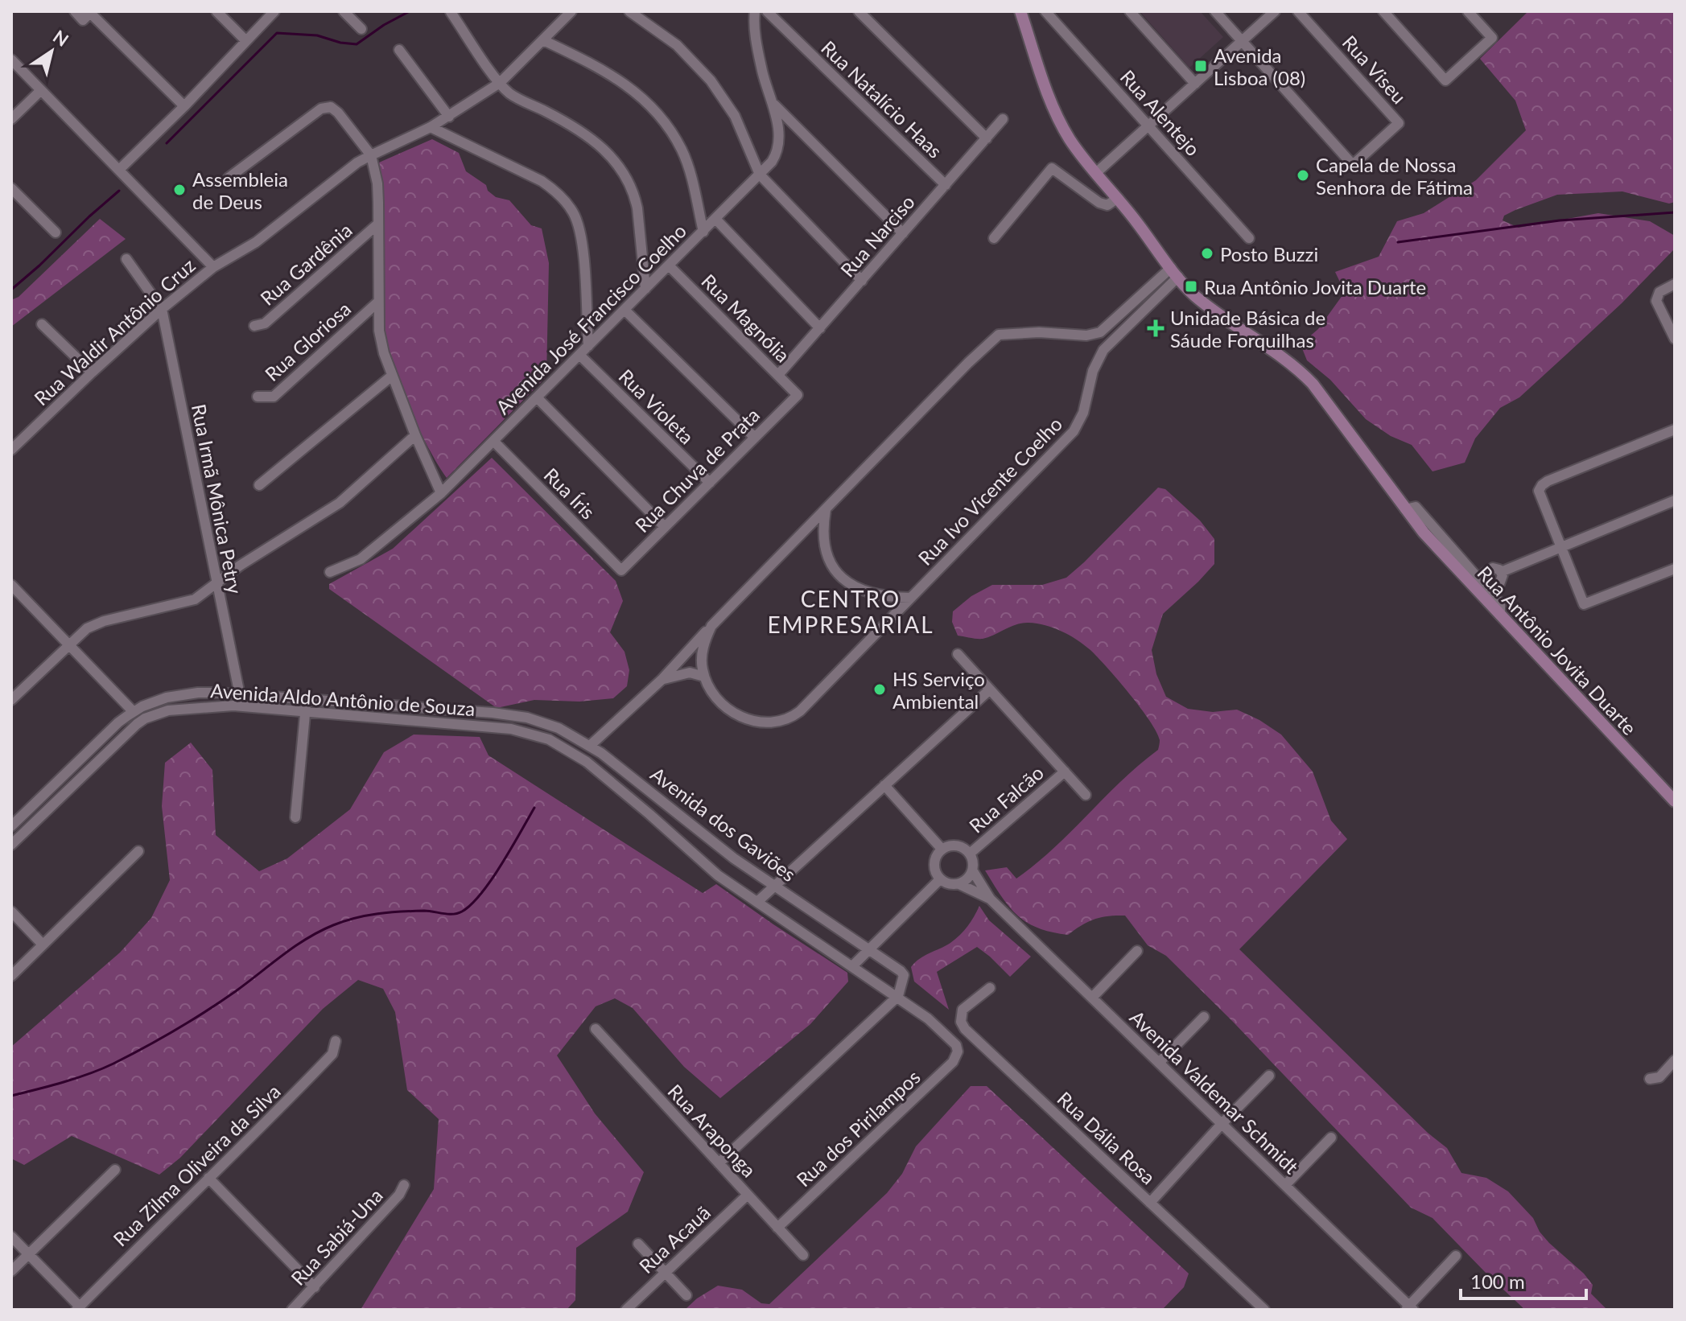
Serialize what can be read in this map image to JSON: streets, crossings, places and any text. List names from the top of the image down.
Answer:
{
  "streets": {
    "main road": ["Rua Antônio Jovita Duarte"],
    "street": [
      "Rua Viseu",
      "Rua Natalício Haas",
      "Rua Alentejo",
      "Rua Narciso",
      "Rua Gardênia",
      "Rua Magnólia",
      "Avenida José Francisco Coelho",
      "Rua Waldir Antônio Cruz",
      "Rua Gloriosa",
      "Rua Violeta",
      "Rua Chuva de Prata",
      "Rua Ivo Vicente Coelho",
      "Rua Íris",
      "Rua Irmã Mônica Petry",
      "Avenida Aldo Antônio de Souza",
      "Rua Falcão",
      "Avenida dos Gaviões",
      "Avenida Valdemar Schmidt",
      "Rua dos Pirilampos",
      "Rua Araponga",
      "Rua Dália Rosa",
      "Rua Zilma Oliveira da Silva",
      "Rua Sabiá-Una",
      "Rua Acauã"
    ]
  },
  "crossings": [
    ["Rua Natalício Haas", "Rua Narciso"],
    ["Rua Natalício Haas", "Avenida José Francisco Coelho"],
    ["Rua Narciso", "Rua Magnólia"],
    ["Rua Magnólia", "Avenida José Francisco Coelho"],
    ["Rua Magnólia", "Rua Chuva de Prata"],
    ["Avenida José Francisco Coelho", "Rua Violeta"],
    ["Avenida José Francisco Coelho", "Rua Íris"],
    ["Rua Waldir Antônio Cruz", "Rua Irmã Mônica Petry"],
    ["Rua Violeta", "Rua Chuva de Prata"],
    ["Rua Chuva de Prata", "Rua Íris"],
    ["Rua Ivo Vicente Coelho", "Rua Antônio Jovita Duarte"],
    ["Rua Irmã Mônica Petry", "Avenida Aldo Antônio de Souza"],
    ["Avenida Aldo Antônio de Souza", "Avenida dos Gaviões"],
    ["Avenida dos Gaviões", "Rua dos Pirilampos"],
    ["Rua dos Pirilampos", "Rua Araponga"],
    ["Rua Araponga", "Rua Acauã"]
  ],
  "districts": ["CENTRO EMPRESARIAL"],
  "places": {
    "transit": ["Avenida Lisboa (08)", "Rua Antônio Jovita Duarte"],
    "other": [
      "Capela de Nossa Senhora de Fátima",
      "Assembleia de Deus",
      "Posto Buzzi",
      "HS Serviço Ambiental"
    ],
    "health": ["Unidade Básica de Sáude Forquilhas"]
  },
  "scale_bar": "100 m",
  "north": "top right"
}
